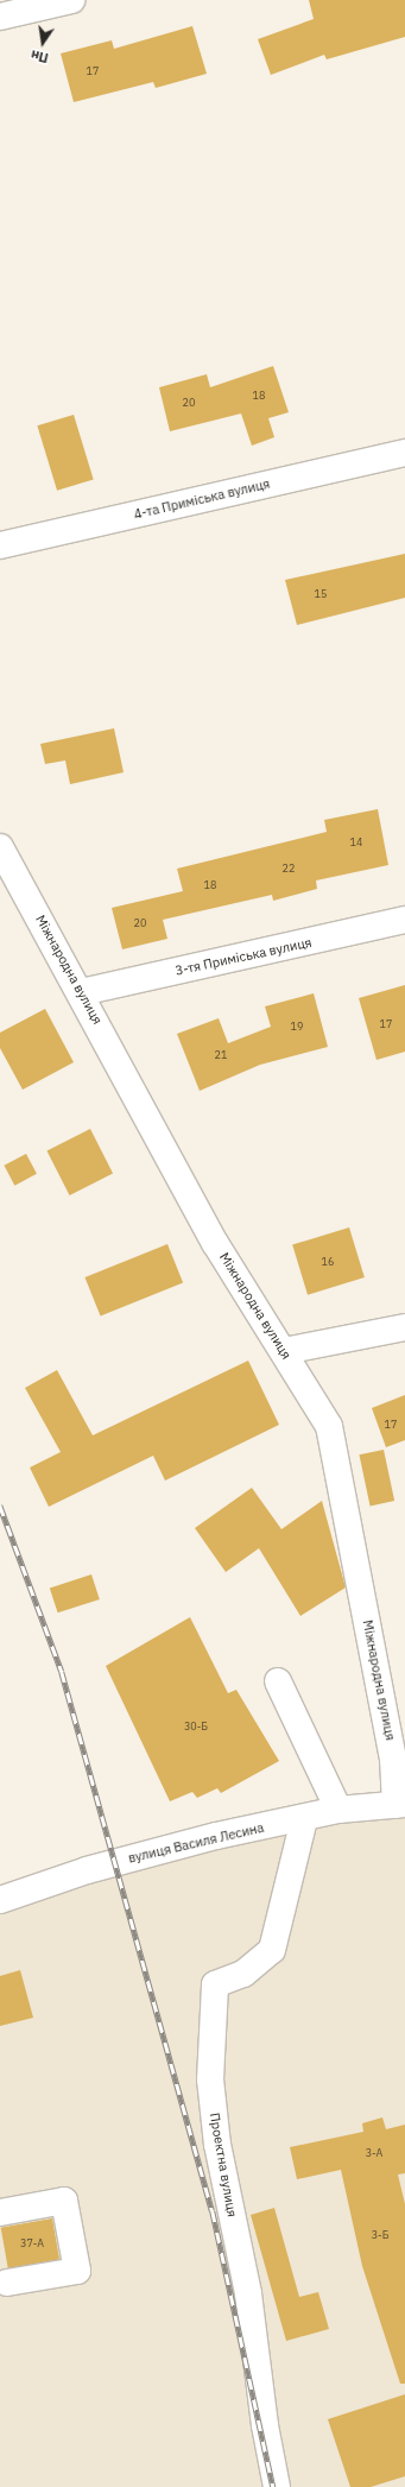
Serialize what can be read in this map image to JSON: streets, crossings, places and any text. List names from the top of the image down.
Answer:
{
  "streets": {
    "street": [
      "4-та Приміська вулиця",
      "3-тя Приміська вулиця",
      "Міжнародна вулиця",
      "вулиця Василя Лесина",
      "Проектна вулиця"
    ]
  },
  "crossings": [
    ["3-тя Приміська вулиця", "Міжнародна вулиця"],
    ["Міжнародна вулиця", "вулиця Василя Лесина"],
    ["вулиця Василя Лесина", "Проектна вулиця"]
  ],
  "house_numbers": [
    "17",
    "18",
    "20",
    "15",
    "14",
    "22",
    "18",
    "20",
    "17",
    "19",
    "21",
    "16",
    "17",
    "30-Б",
    "3-А",
    "3-Б",
    "37-А"
  ],
  "north": "bottom"
}
